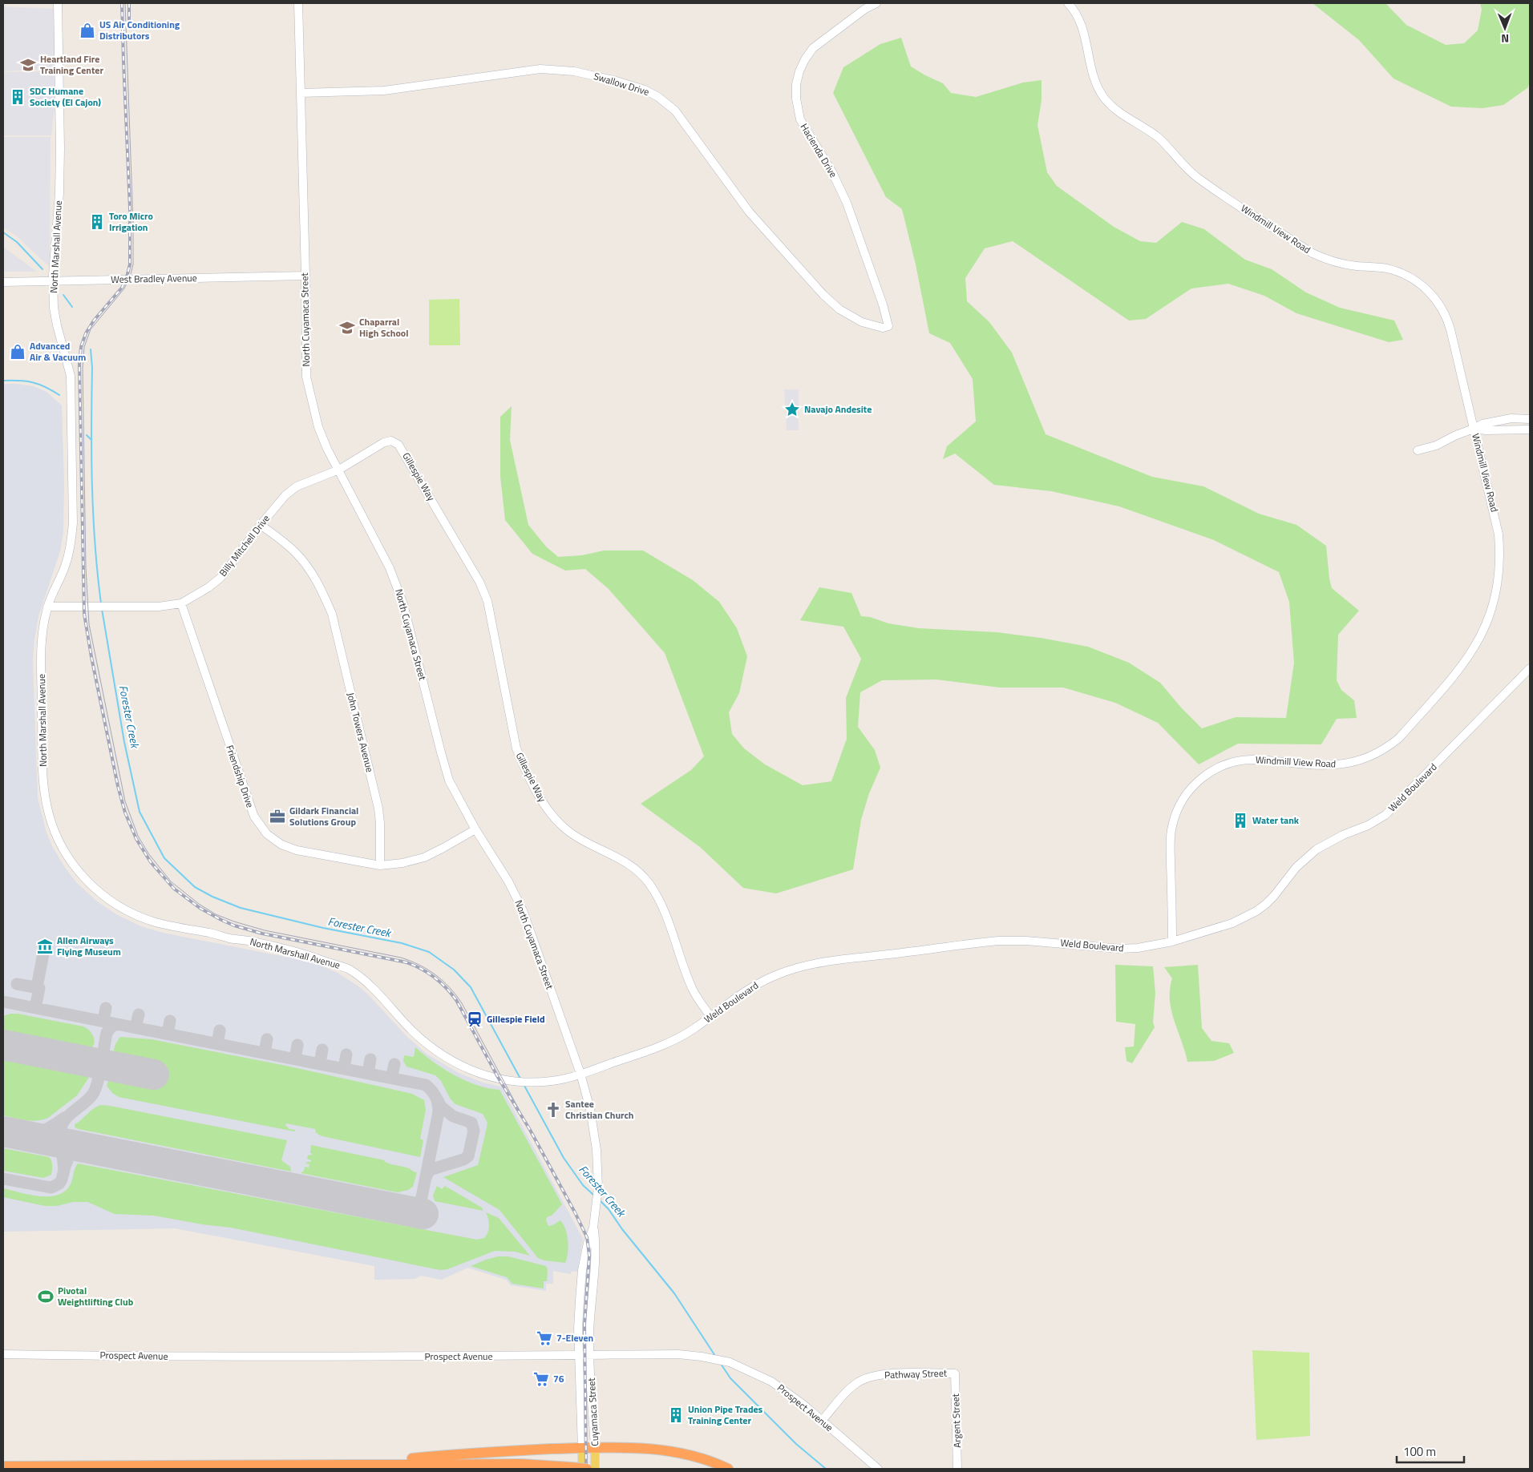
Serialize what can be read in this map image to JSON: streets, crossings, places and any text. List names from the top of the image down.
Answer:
{
  "streets": {
    "main road": [
      "Swallow Drive",
      "Hacienda Drive",
      "Windmill View Road",
      "North Marshall Avenue",
      "West Bradley Avenue",
      "North Cuyamaca Street",
      "Gillespie Way",
      "Billy Mitchell Drive",
      "John Towers Avenue",
      "Friendship Drive",
      "Weld Boulevard",
      "Prospect Avenue",
      "Pathway Street",
      "Cuyamaca Street",
      "Argent Street"
    ]
  },
  "crossings": [
    ["Swallow Drive", "Hacienda Drive"],
    ["Swallow Drive", "North Cuyamaca Street"],
    ["Windmill View Road", "Weld Boulevard"],
    ["North Marshall Avenue", "West Bradley Avenue"],
    ["North Marshall Avenue", "North Cuyamaca Street"],
    ["North Marshall Avenue", "Billy Mitchell Drive"],
    ["North Marshall Avenue", "Weld Boulevard"],
    ["West Bradley Avenue", "North Cuyamaca Street"],
    ["North Cuyamaca Street", "Billy Mitchell Drive"],
    ["North Cuyamaca Street", "Weld Boulevard"],
    ["North Cuyamaca Street", "Prospect Avenue"],
    ["North Cuyamaca Street", "Cuyamaca Street"],
    ["Gillespie Way", "Billy Mitchell Drive"],
    ["Gillespie Way", "Weld Boulevard"],
    ["Billy Mitchell Drive", "John Towers Avenue"],
    ["Billy Mitchell Drive", "Friendship Drive"],
    ["John Towers Avenue", "Friendship Drive"],
    ["Prospect Avenue", "Pathway Street"],
    ["Prospect Avenue", "Cuyamaca Street"],
    ["Pathway Street", "Argent Street"]
  ],
  "water": ["Forester Creek"],
  "places": {
    "shop": ["US Air Conditioning Distributors", "Advanced Air & Vacuum"],
    "school or university": ["Heartland Fire Training Center", "Chaparral High School"],
    "building": [
      "SDC Humane Society (El Cajon)",
      "Toro Micro Irrigation",
      "Water tank",
      "Union Pipe Trades Training Center"
    ],
    "place": ["Navajo Andesite"],
    "office": ["Gildark Financial Solutions Group"],
    "museum": ["Allen Airways Flying Museum"],
    "station": ["Gillespie Field"],
    "church": ["Santee Christian Church"],
    "sports": ["Pivotal Weightlifting Club"],
    "supermarket": ["7-Eleven", "76"]
  },
  "scale_bar": "100 m",
  "north": "bottom"
}
